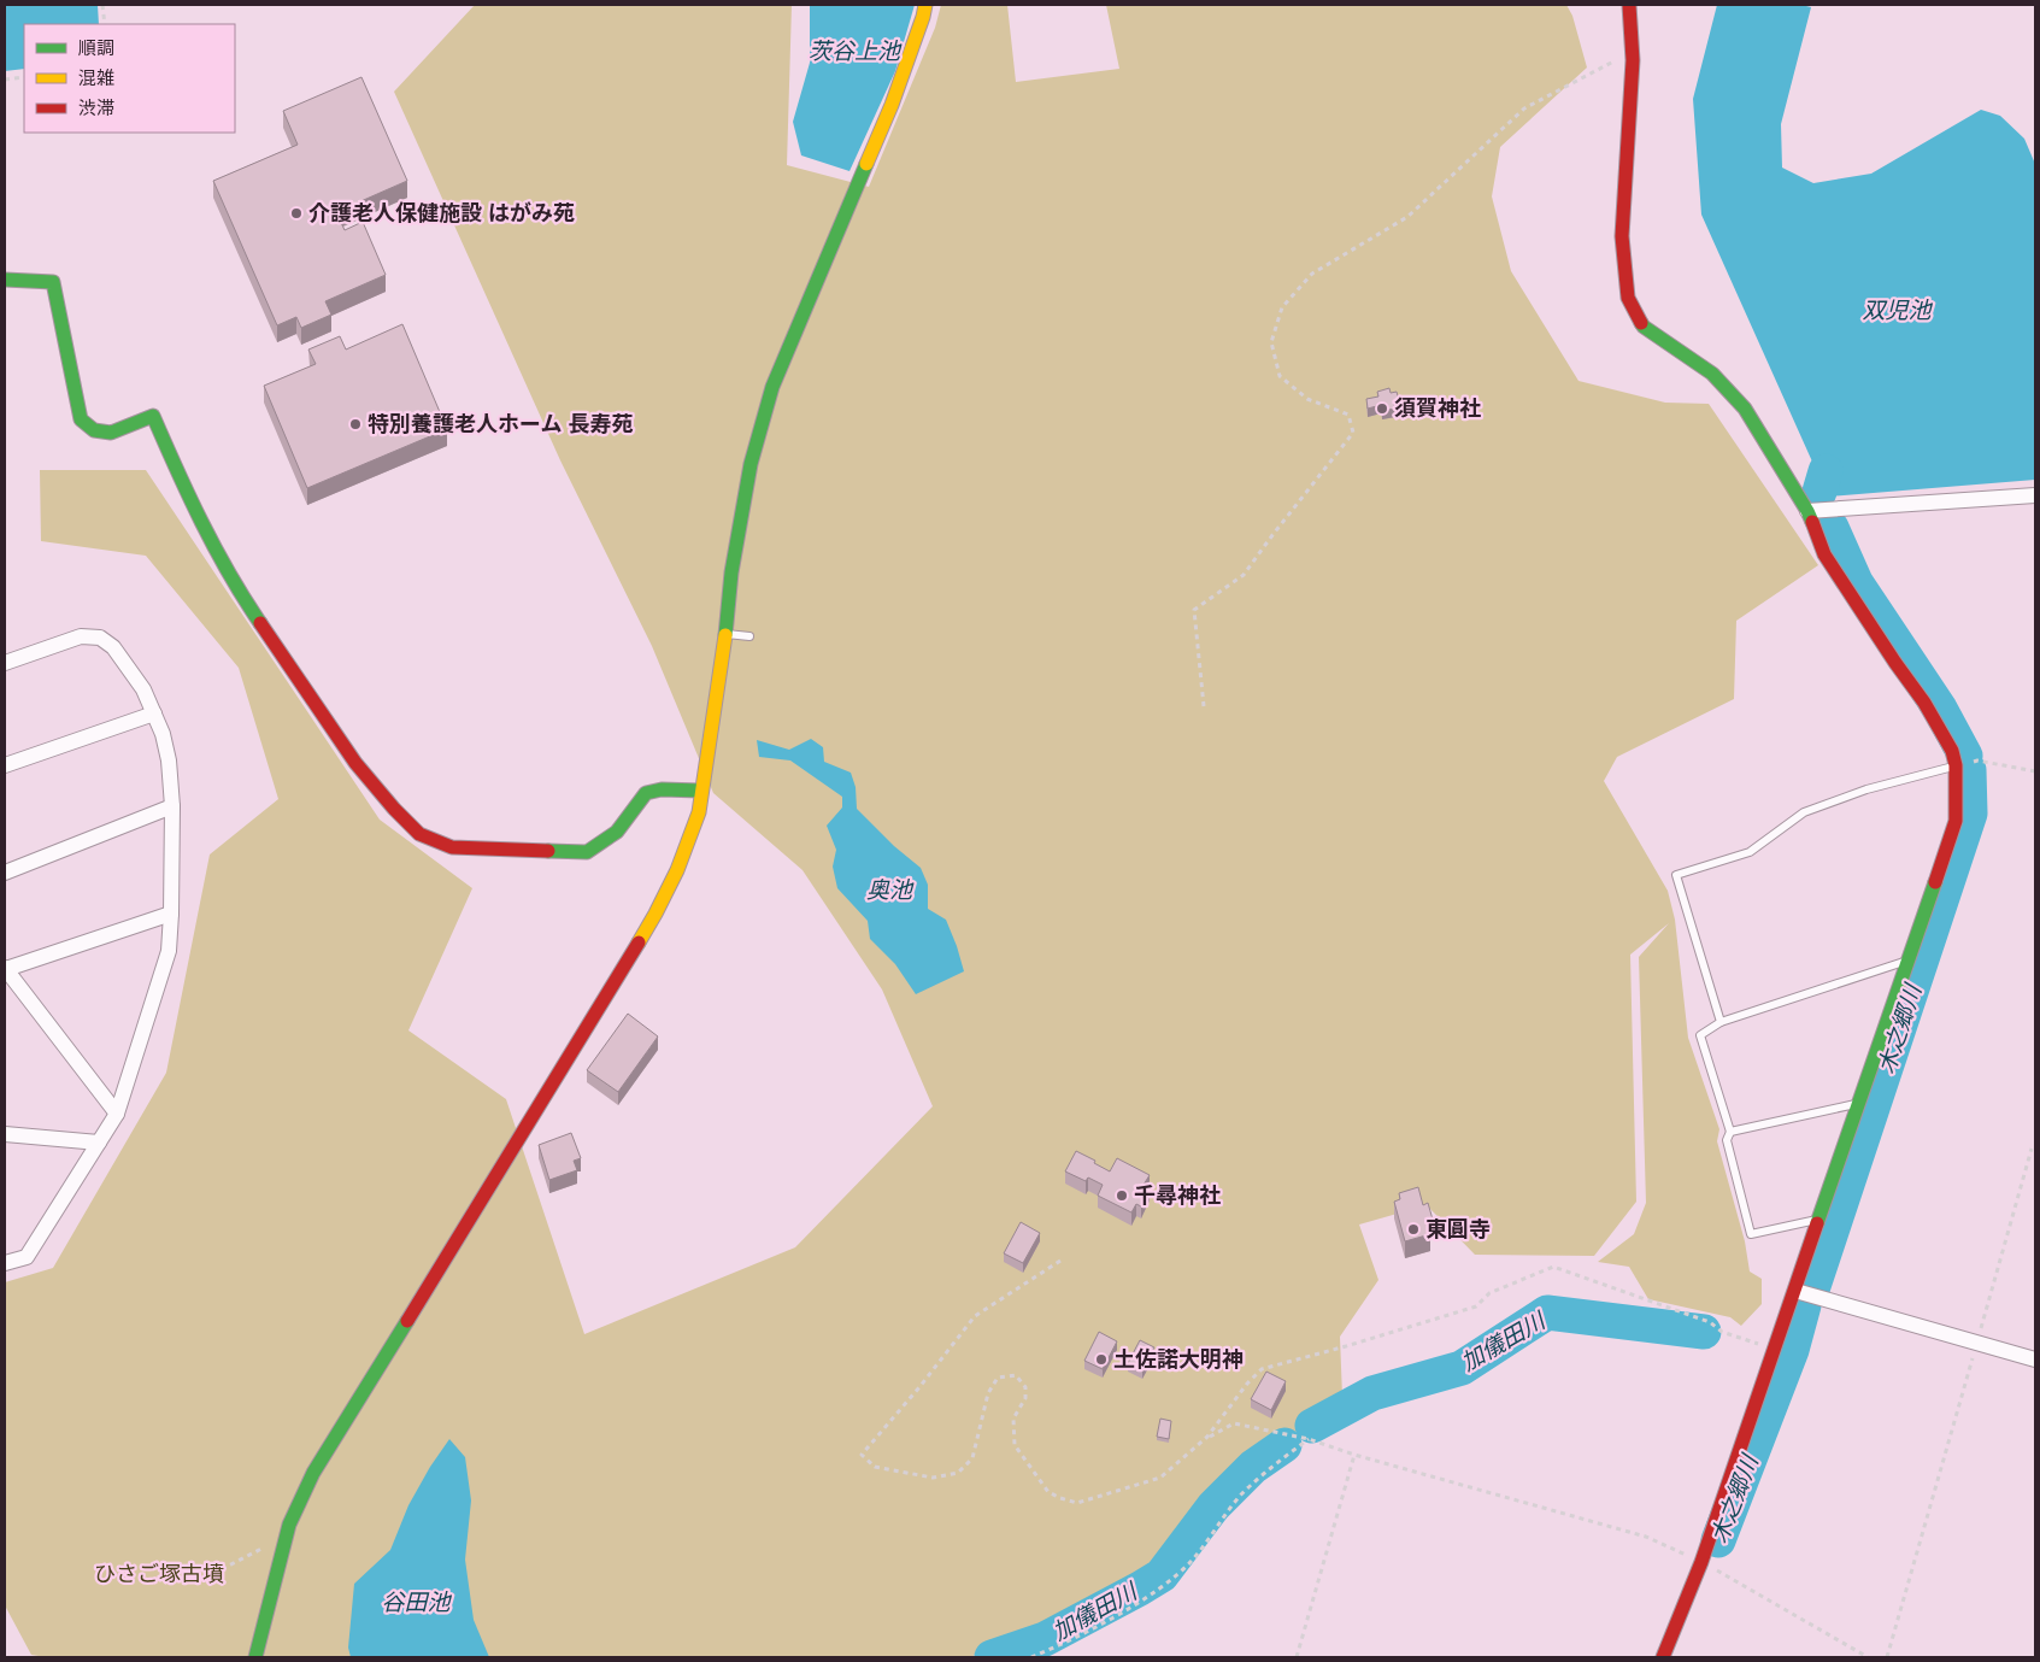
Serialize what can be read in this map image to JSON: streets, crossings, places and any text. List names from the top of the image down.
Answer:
{
  "water": [
    "茨谷上池",
    "双児池",
    "奥池",
    "木之郷川",
    "加儀田川",
    "谷田池"
  ],
  "parks": ["ひさご塚古墳"],
  "places": [
    "介護老人保健施設 はがみ苑",
    "須賀神社",
    "特別養護老人ホーム 長寿苑",
    "千尋神社",
    "東圓寺",
    "土佐諾大明神"
  ],
  "legend": ["順調", "混雑", "渋滞"]
}
